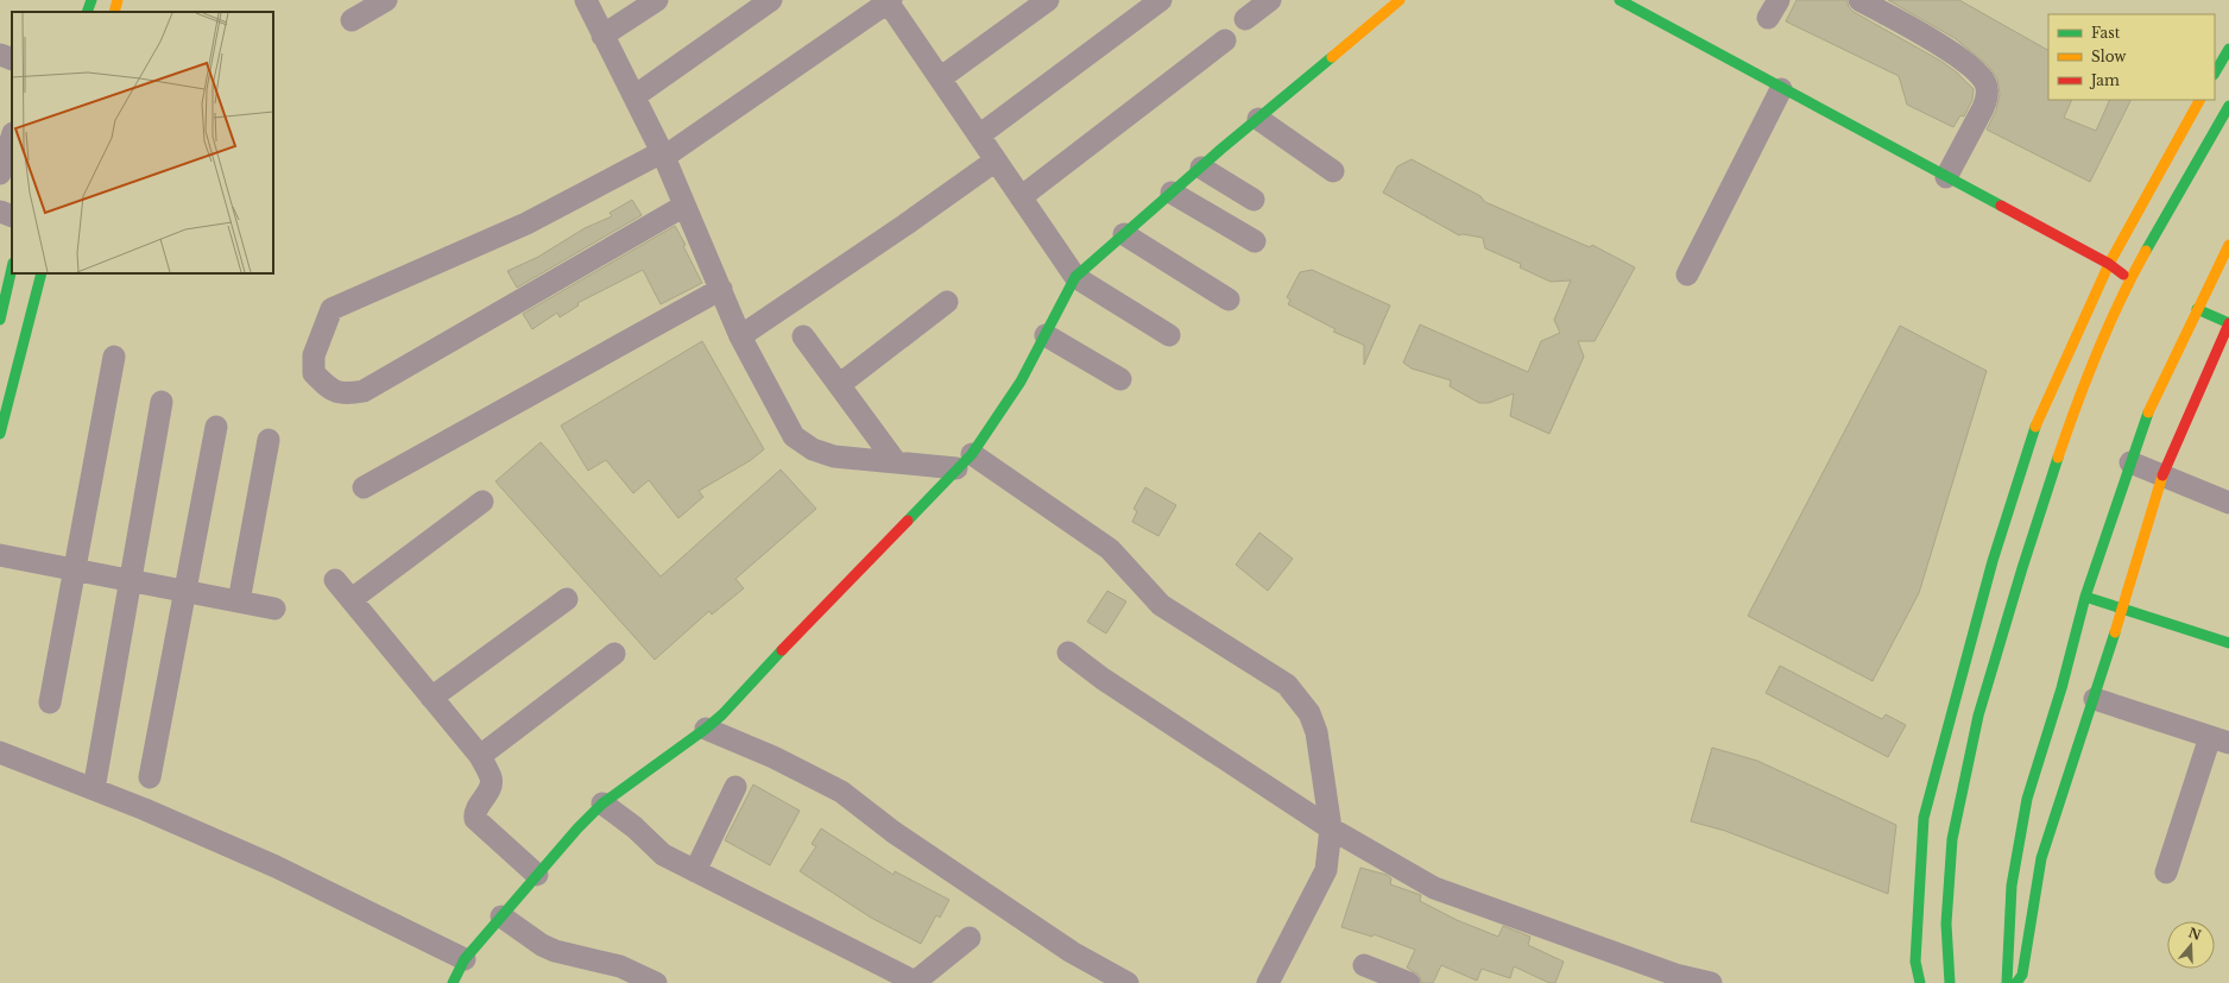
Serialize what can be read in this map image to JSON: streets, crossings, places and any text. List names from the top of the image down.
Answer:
{
  "legend": ["Fast", "Slow", "Jam"],
  "north": "top"
}
